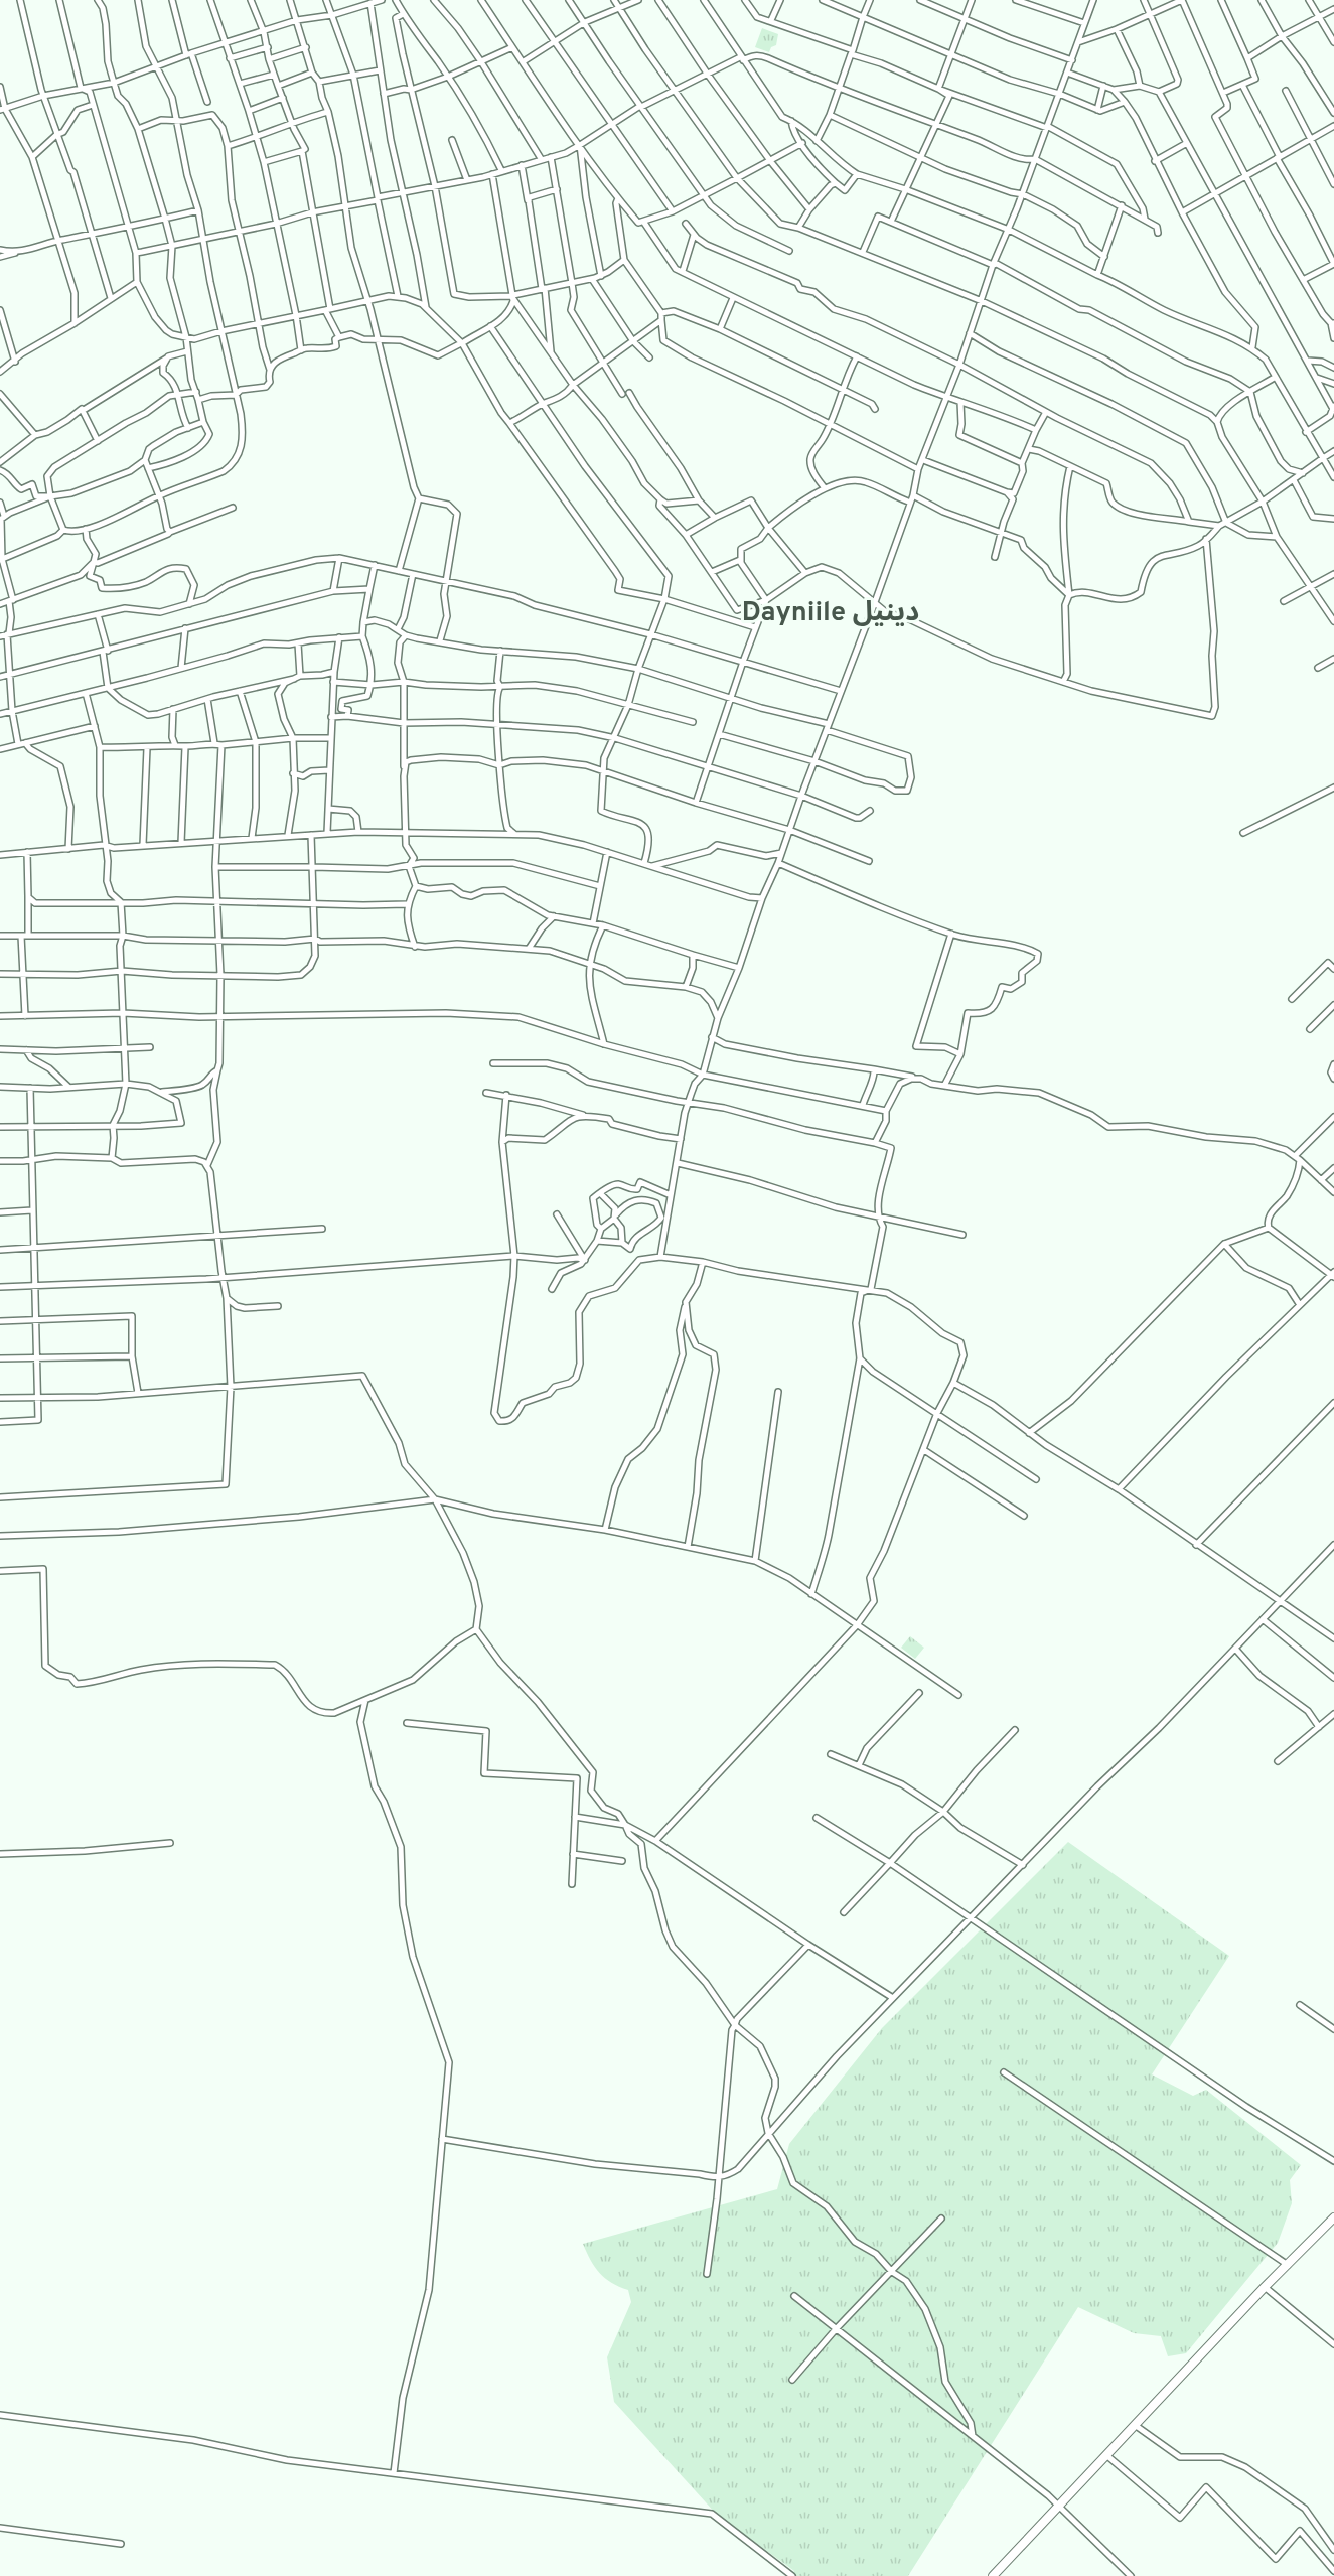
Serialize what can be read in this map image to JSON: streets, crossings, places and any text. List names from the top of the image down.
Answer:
{
  "districts": ["Dayniile دينيل"]
}
